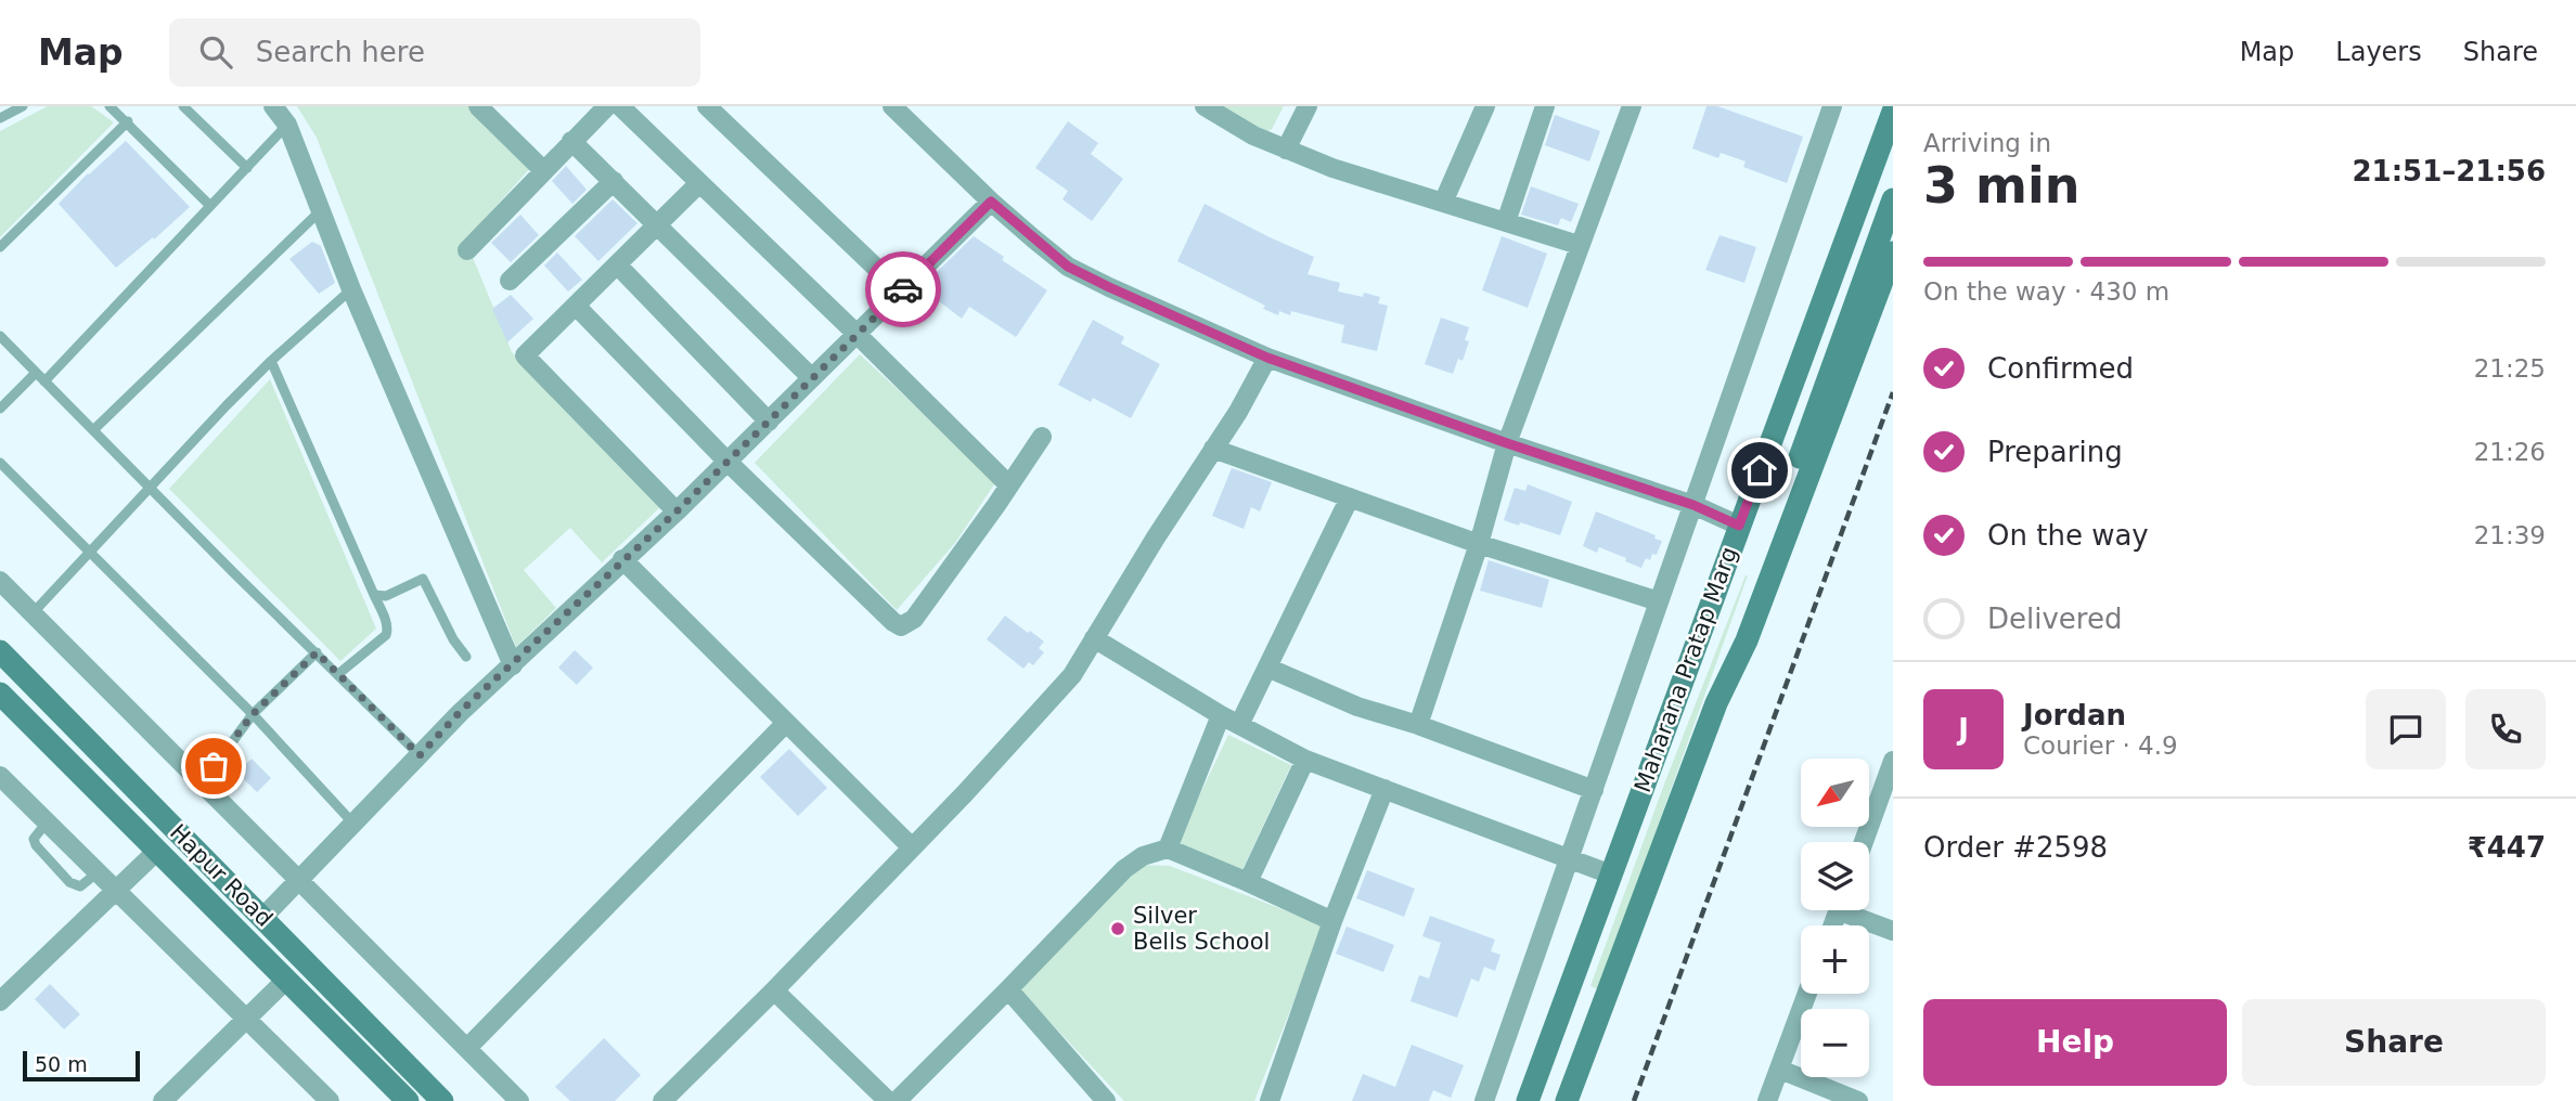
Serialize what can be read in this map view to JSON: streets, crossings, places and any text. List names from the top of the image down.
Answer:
{
  "streets": {
    "main road": ["Maharana Pratap Marg", "Hapur Road"]
  },
  "places": ["Silver Bells School"],
  "scale_bar": "50 m",
  "north": "bottom left",
  "page": {
    "header": "Map",
    "search": "Search here",
    "nav": ["Map", "Layers", "Share"],
    "heading": ["3 min", "Arriving in", "21:51–21:56"],
    "panel": [
      "Jordan",
      "Courier · 4.9",
      "Order #2598",
      "₹447"
    ],
    "bar": "On the way · 430 m",
    "list": [
      ["Confirmed", "21:25"],
      ["Preparing", "21:26"],
      ["On the way", "21:39"],
      "Delivered"
    ],
    "round": "J",
    "map_buttons": ["+", "−"],
    "buttons": ["Help", "Share"],
    "scale": "50 m"
  }
}
